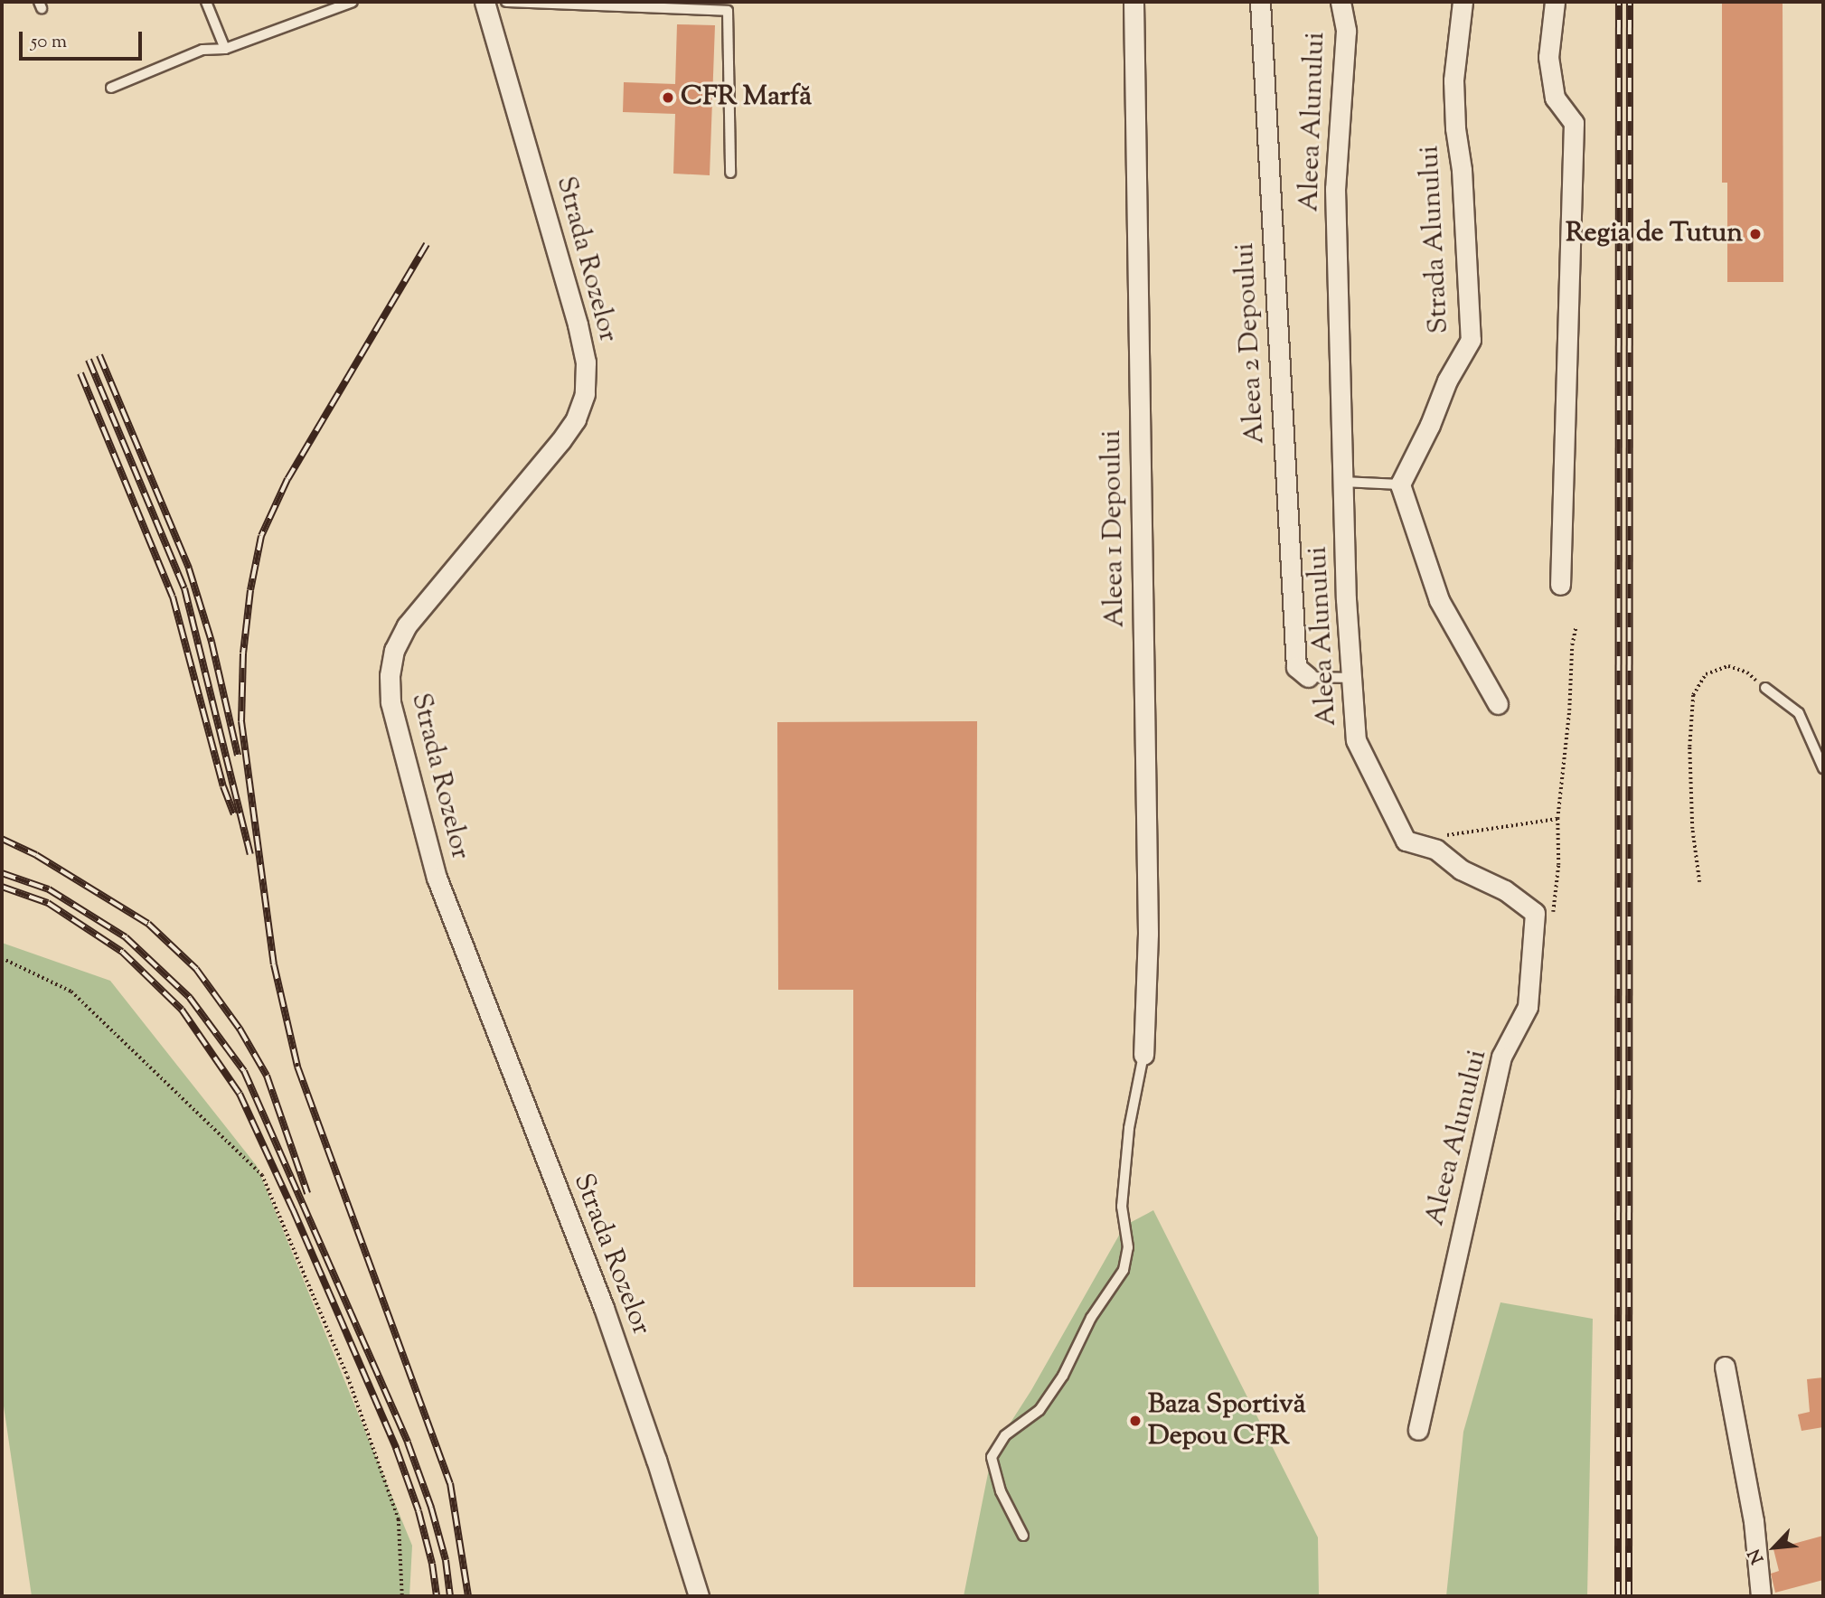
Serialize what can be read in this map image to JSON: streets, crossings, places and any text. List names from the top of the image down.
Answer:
{
  "streets": {
    "street": [
      "Aleea Alunului",
      "Strada Alunului",
      "Strada Rozelor",
      "Aleea 2 Depoului",
      "Aleea 1 Depoului"
    ]
  },
  "places": ["CFR Marfă", "Regia de Tutun", "Baza Sportivă Depou CFR"],
  "scale_bar": "50 m",
  "north": "bottom left"
}
